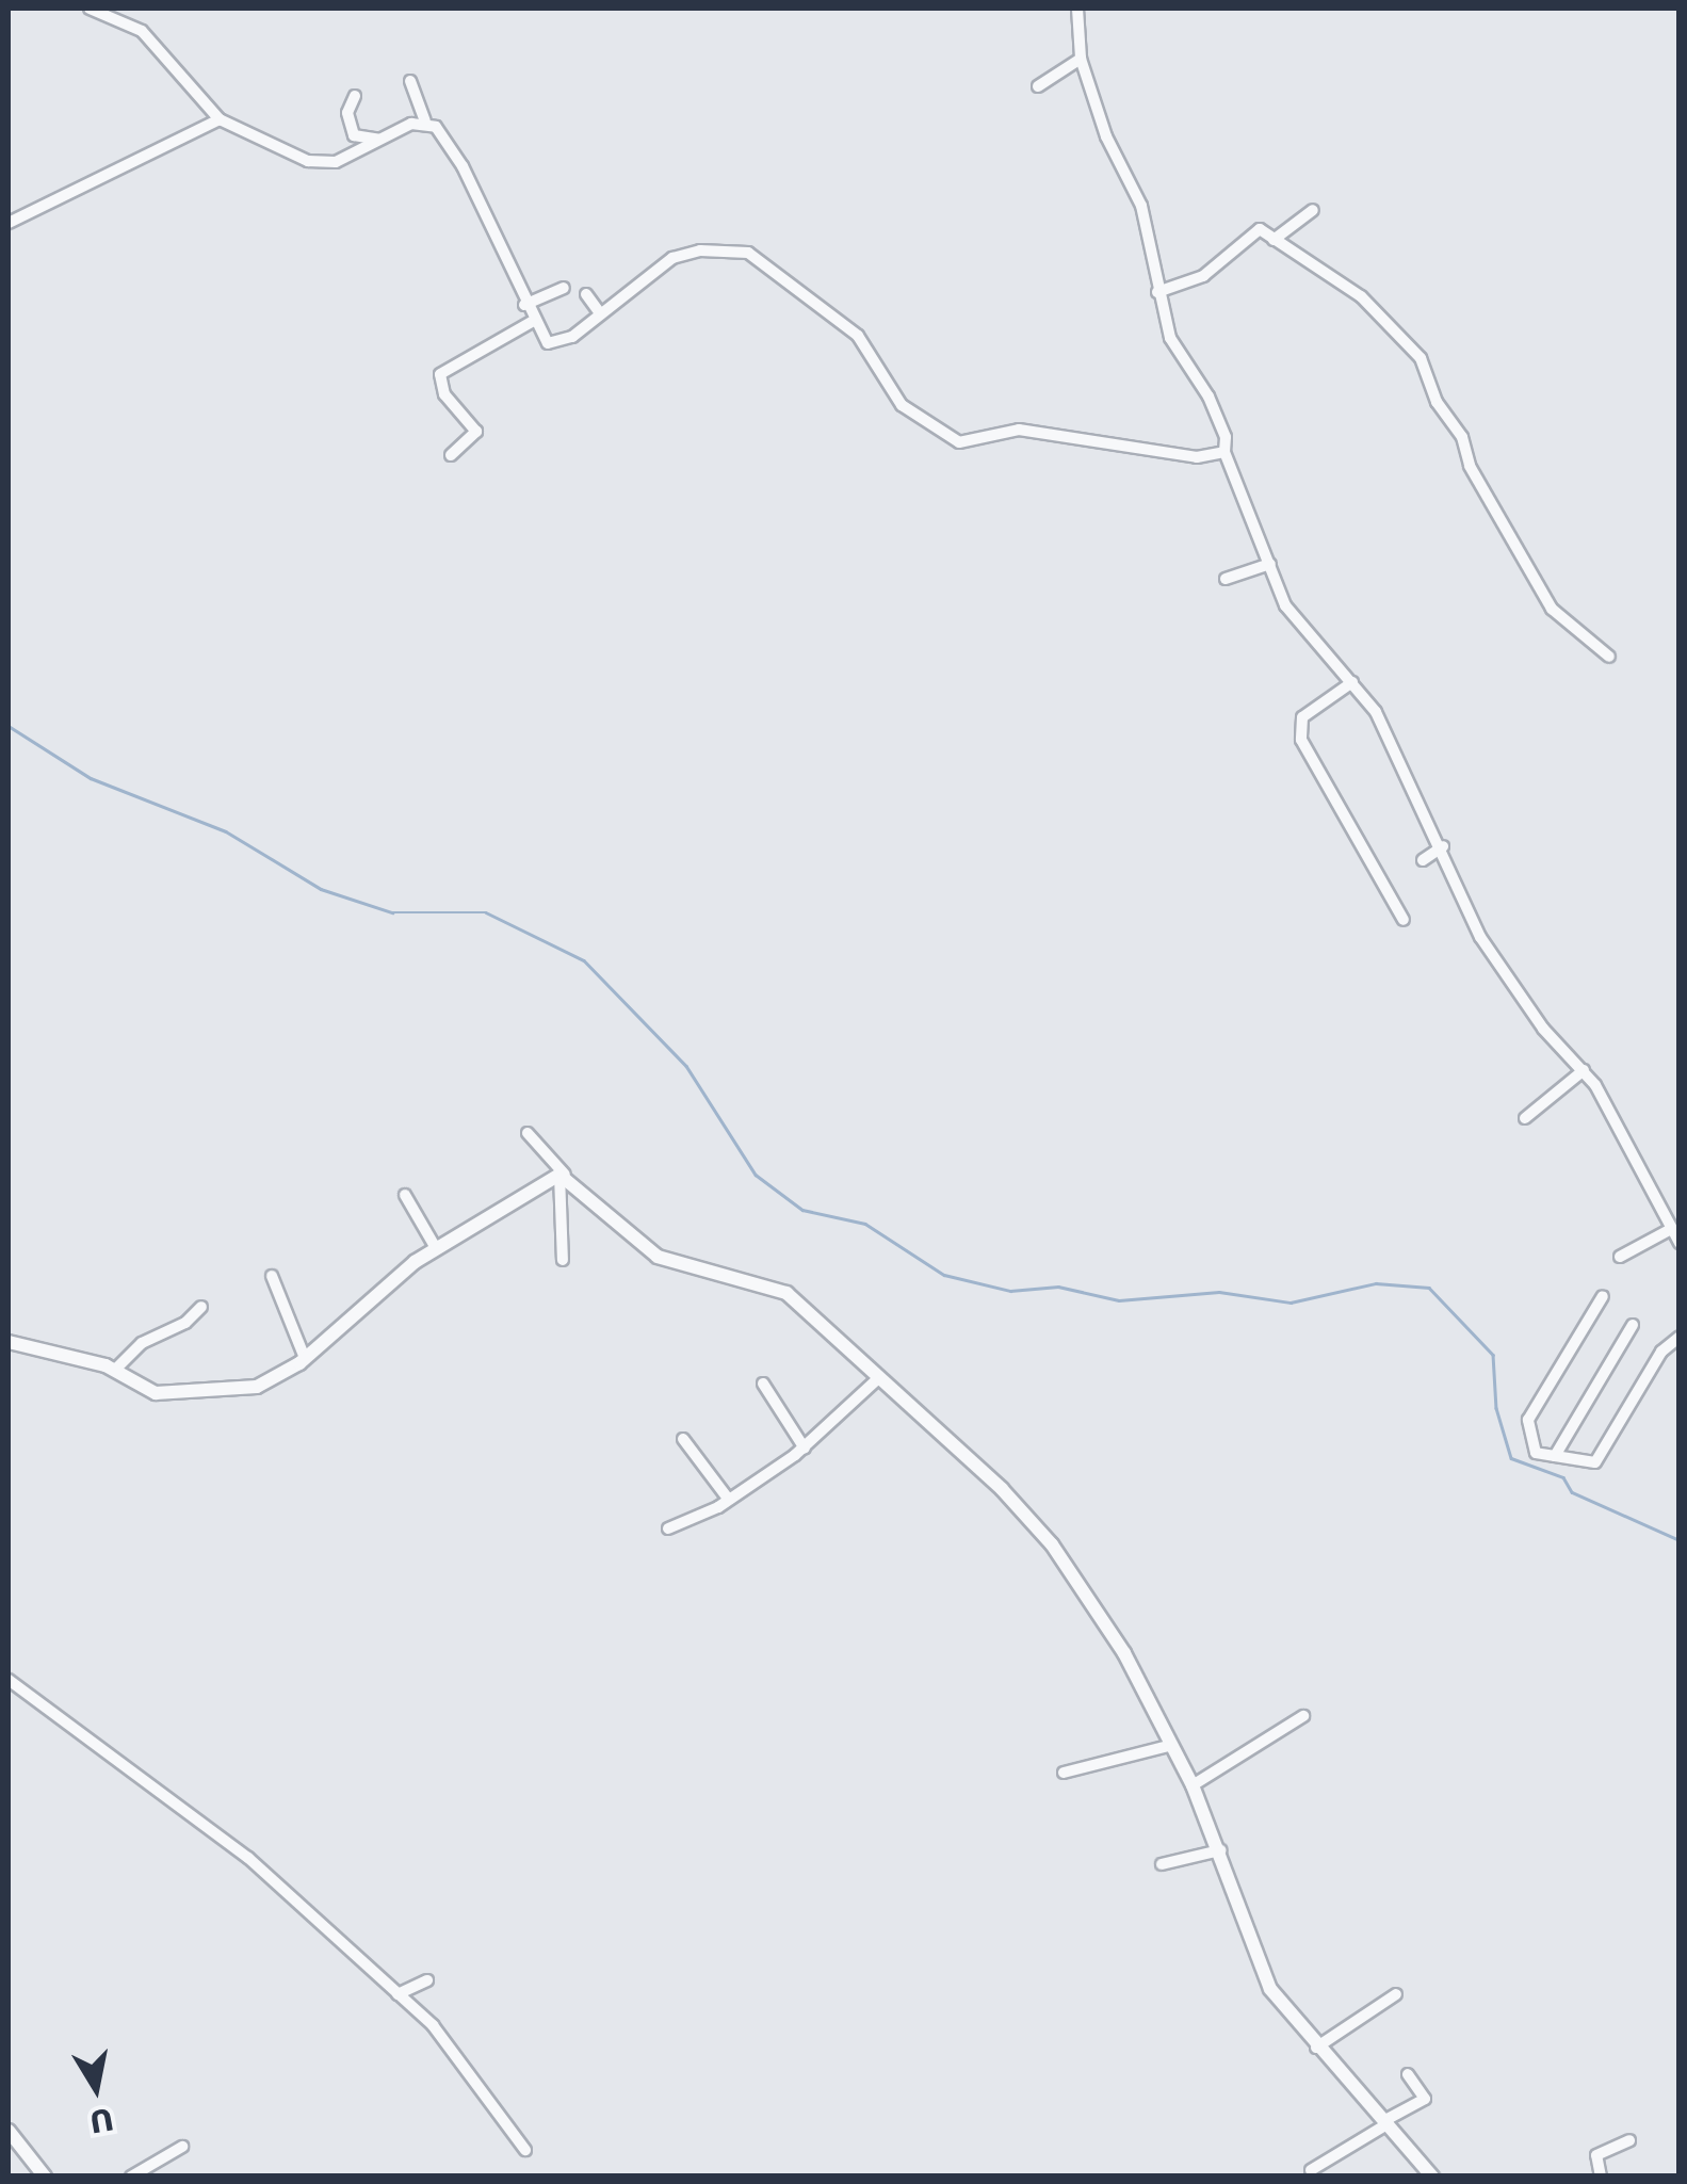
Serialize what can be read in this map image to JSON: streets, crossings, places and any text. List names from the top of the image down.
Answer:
{
  "north": "bottom"
}
